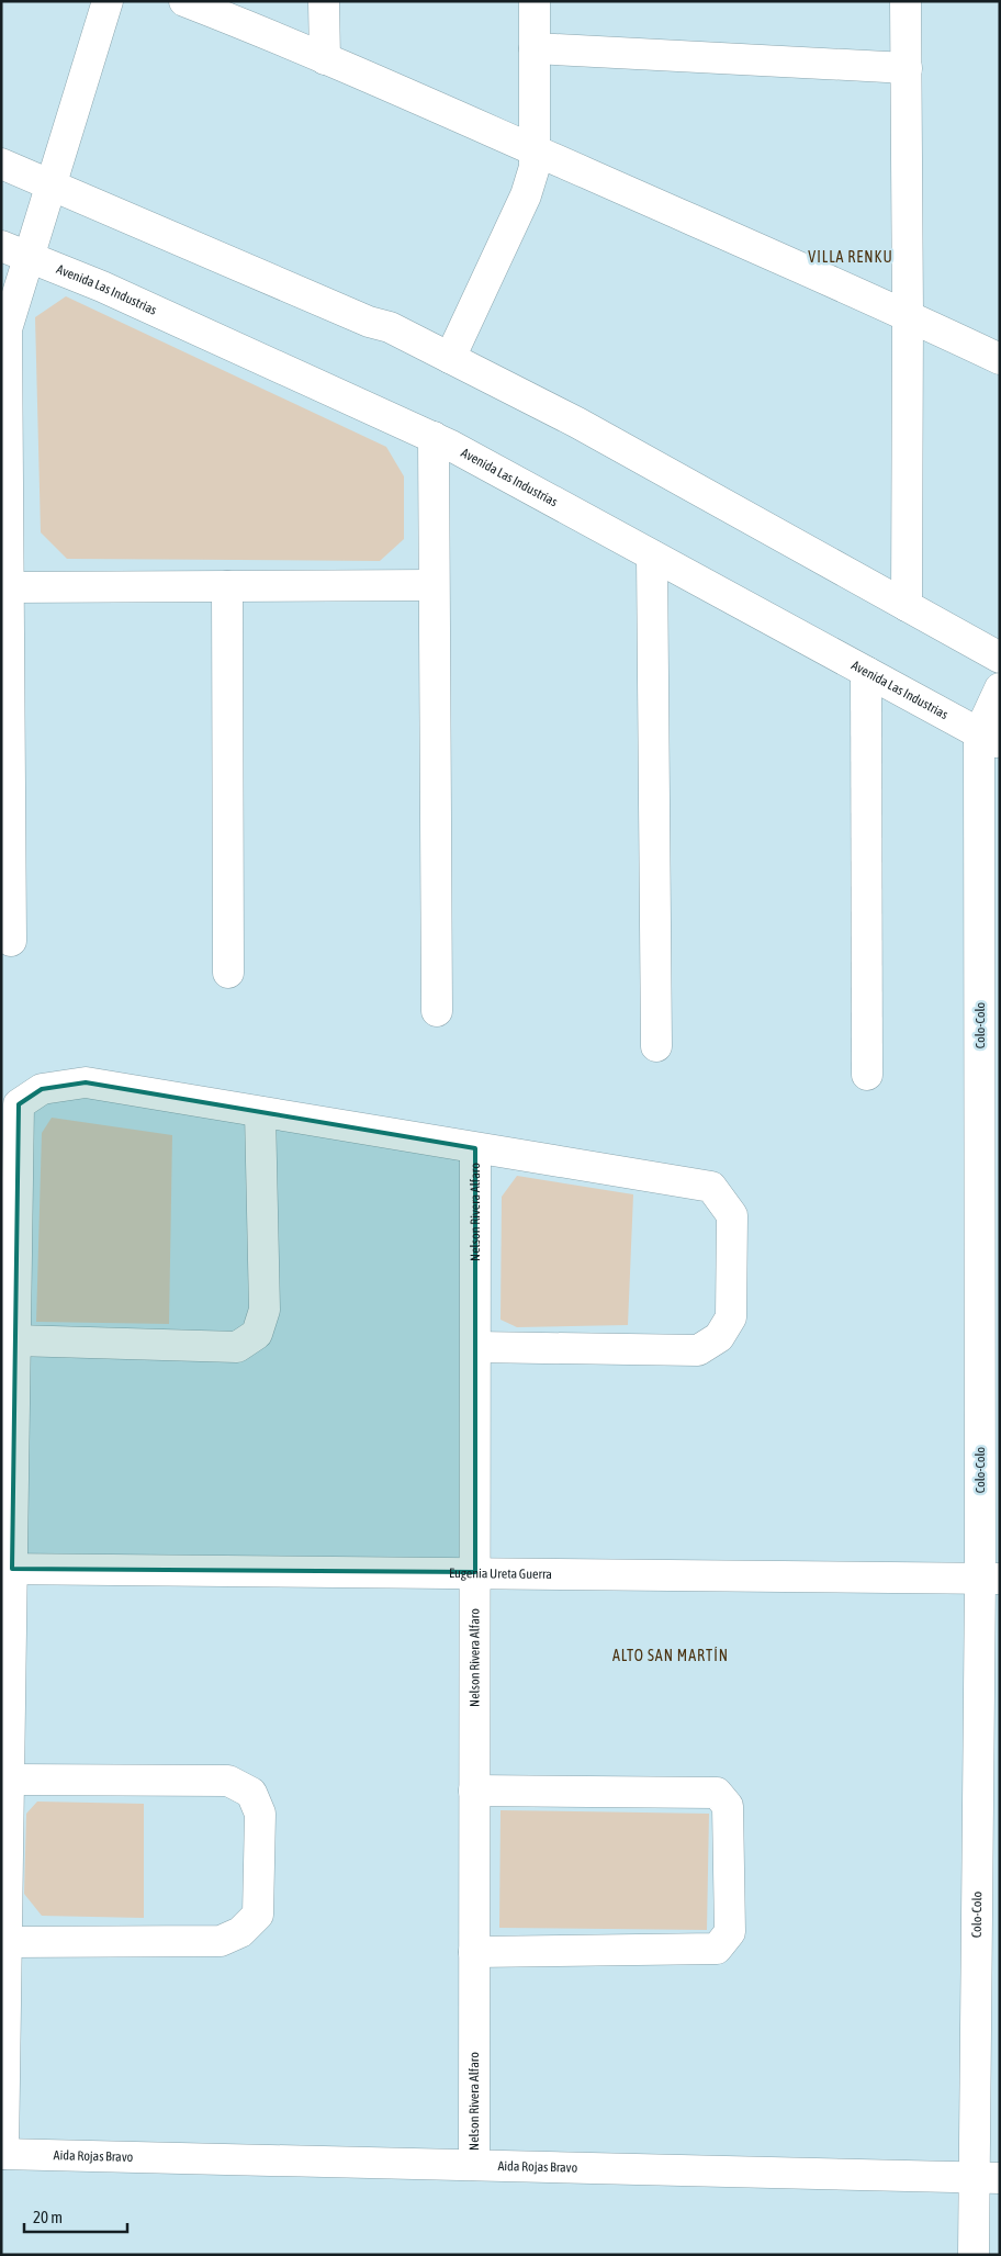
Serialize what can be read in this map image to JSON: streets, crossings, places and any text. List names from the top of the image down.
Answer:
{
  "streets": {
    "street": [
      "Avenida Las Industrias",
      "Colo-Colo",
      "Nelson Rivera Alfaro",
      "Eugenia Ureta Guerra",
      "Aida Rojas Bravo"
    ]
  },
  "crossings": [
    ["Avenida Las Industrias", "Colo-Colo"],
    ["Colo-Colo", "Eugenia Ureta Guerra"],
    ["Colo-Colo", "Aida Rojas Bravo"],
    ["Nelson Rivera Alfaro", "Eugenia Ureta Guerra"],
    ["Nelson Rivera Alfaro", "Aida Rojas Bravo"]
  ],
  "districts": ["VILLA RENKU", "ALTO SAN MARTÍN"],
  "scale_bar": "20 m"
}
